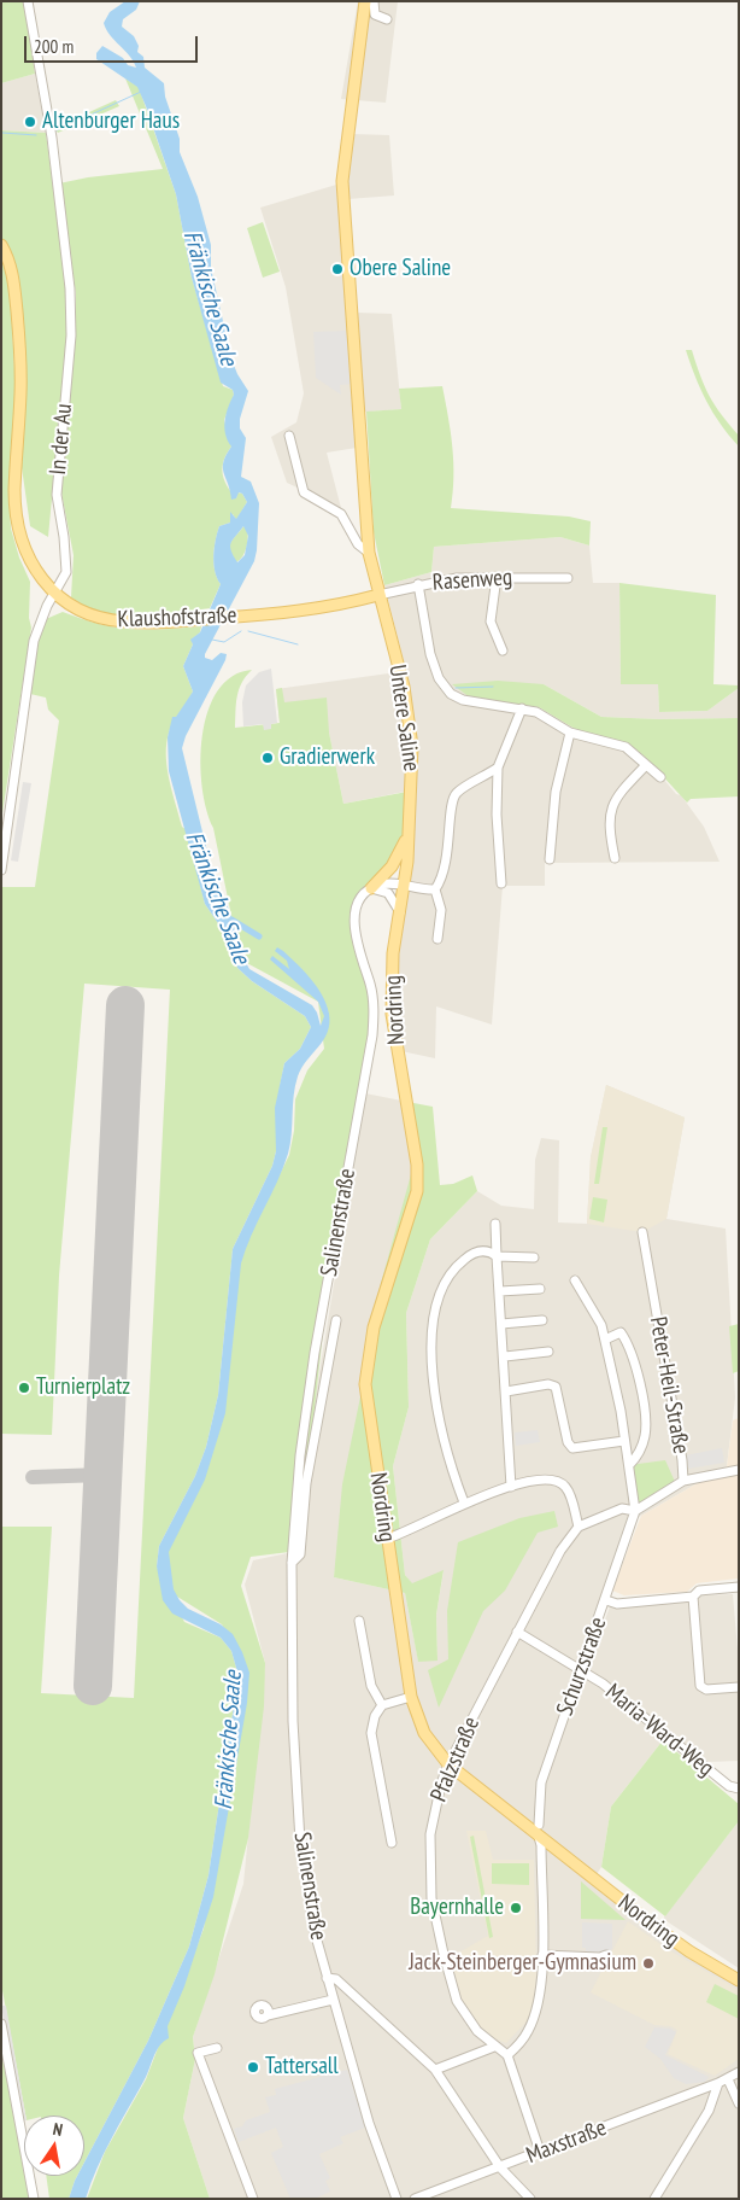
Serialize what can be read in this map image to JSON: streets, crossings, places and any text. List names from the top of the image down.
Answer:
{
  "streets": {
    "main road": ["Klaushofstraße", "Untere Saline", "Nordring"],
    "street": [
      "In der Au",
      "Rasenweg",
      "Salinenstraße",
      "Peter-Heil-Straße",
      "Schurzstraße",
      "Maria-Ward-Weg",
      "Pfalzstraße",
      "Maxstraße"
    ]
  },
  "crossings": [
    ["In der Au", "Klaushofstraße"],
    ["Rasenweg", "Klaushofstraße"],
    ["Rasenweg", "Untere Saline"],
    ["Klaushofstraße", "Untere Saline"],
    ["Untere Saline", "Nordring"],
    ["Nordring", "Pfalzstraße"],
    ["Peter-Heil-Straße", "Schurzstraße"],
    ["Schurzstraße", "Maria-Ward-Weg"],
    ["Maria-Ward-Weg", "Pfalzstraße"]
  ],
  "water": ["Fränkische Saale"],
  "places": [
    "Altenburger Haus",
    "Obere Saline",
    "Gradierwerk",
    "Turnierplatz",
    "Bayernhalle",
    "Jack-Steinberger-Gymnasium",
    "Tattersall"
  ],
  "scale_bar": "200 m",
  "north": "top"
}
